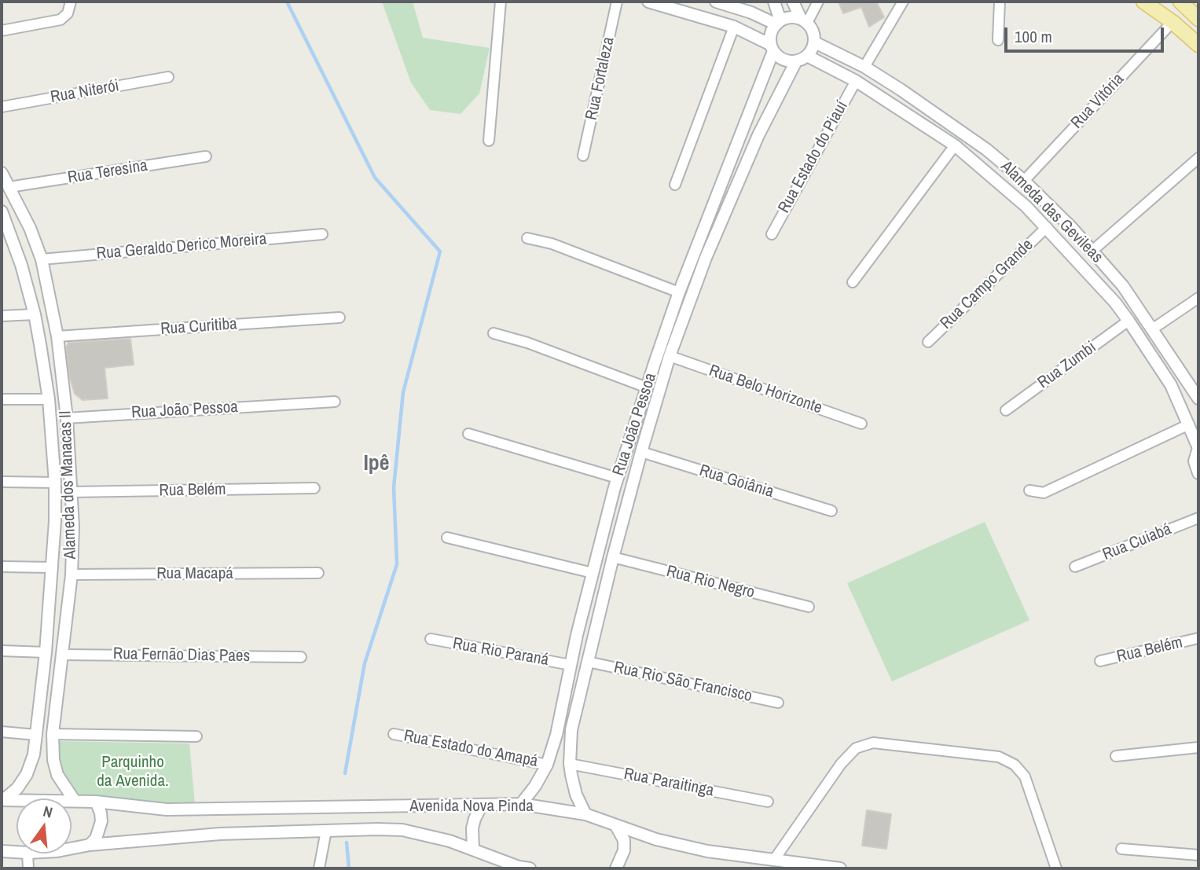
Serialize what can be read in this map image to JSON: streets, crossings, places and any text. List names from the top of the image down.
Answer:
{
  "streets": {
    "street": [
      "Rua Fortaleza",
      "Rua Niterói",
      "Rua Vitória",
      "Rua Estado do Piauí",
      "Rua Teresina",
      "Alameda das Gevileas",
      "Rua Geraldo Derico Moreira",
      "Rua Campo Grande",
      "Rua Curitiba",
      "Rua Zumbi",
      "Rua Belo Horizonte",
      "Rua João Pessoa",
      "Rua Goiânia",
      "Alameda dos Manacas II",
      "Rua Belém",
      "Rua Cuiabá",
      "Rua Macapá",
      "Rua Rio Negro",
      "Rua Rio Paraná",
      "Rua Fernão Dias Paes",
      "Rua Rio São Francisco",
      "Rua Estado do Amapá",
      "Rua Paraitinga",
      "Avenida Nova Pinda"
    ]
  },
  "crossings": [
    ["Rua Vitória", "Alameda das Gevileas"],
    ["Rua Estado do Piauí", "Alameda das Gevileas"],
    ["Rua Teresina", "Alameda dos Manacas II"],
    ["Alameda das Gevileas", "Rua Campo Grande"],
    ["Alameda das Gevileas", "Rua Zumbi"],
    ["Alameda das Gevileas", "Rua João Pessoa"],
    ["Rua Geraldo Derico Moreira", "Alameda dos Manacas II"],
    ["Rua Curitiba", "Alameda dos Manacas II"],
    ["Rua Belo Horizonte", "Rua João Pessoa"],
    ["Rua João Pessoa", "Rua Goiânia"],
    ["Rua João Pessoa", "Alameda dos Manacas II"],
    ["Rua João Pessoa", "Rua Rio Negro"],
    ["Rua João Pessoa", "Rua Rio Paraná"],
    ["Rua João Pessoa", "Rua Rio São Francisco"],
    ["Rua João Pessoa", "Rua Estado do Amapá"],
    ["Rua João Pessoa", "Rua Paraitinga"],
    ["Rua João Pessoa", "Avenida Nova Pinda"],
    ["Alameda dos Manacas II", "Rua Belém"],
    ["Alameda dos Manacas II", "Rua Macapá"],
    ["Alameda dos Manacas II", "Rua Fernão Dias Paes"],
    ["Alameda dos Manacas II", "Avenida Nova Pinda"]
  ],
  "districts": ["Ipê"],
  "parks": ["Parquinho da Avenida."],
  "scale_bar": "100 m",
  "north": "top"
}
